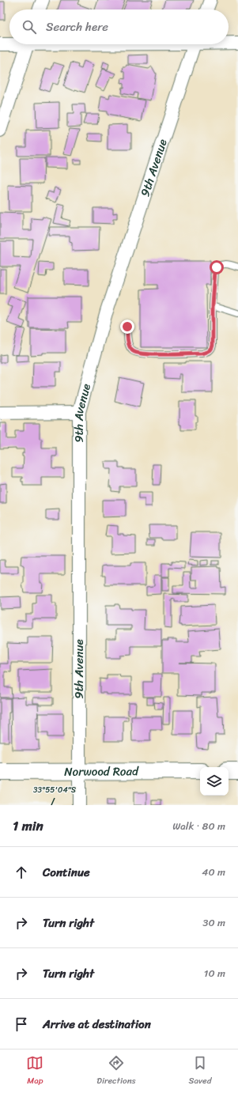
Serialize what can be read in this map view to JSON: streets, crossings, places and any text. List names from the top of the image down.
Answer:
{
  "streets": {
    "street": ["9th Avenue", "Norwood Road"]
  },
  "crossings": [
    ["9th Avenue", "Norwood Road"]
  ],
  "page": {
    "search": "Search here",
    "heading": ["1 min", "Walk · 80 m"],
    "list": [
      ["Continue", "40 m"],
      ["Turn right", "30 m"],
      ["Turn right", "10 m"],
      "Arrive at destination"
    ],
    "nav": ["Map", "Directions", "Saved"]
  },
  "coordinates": ["33°55'04\"S"]
}
